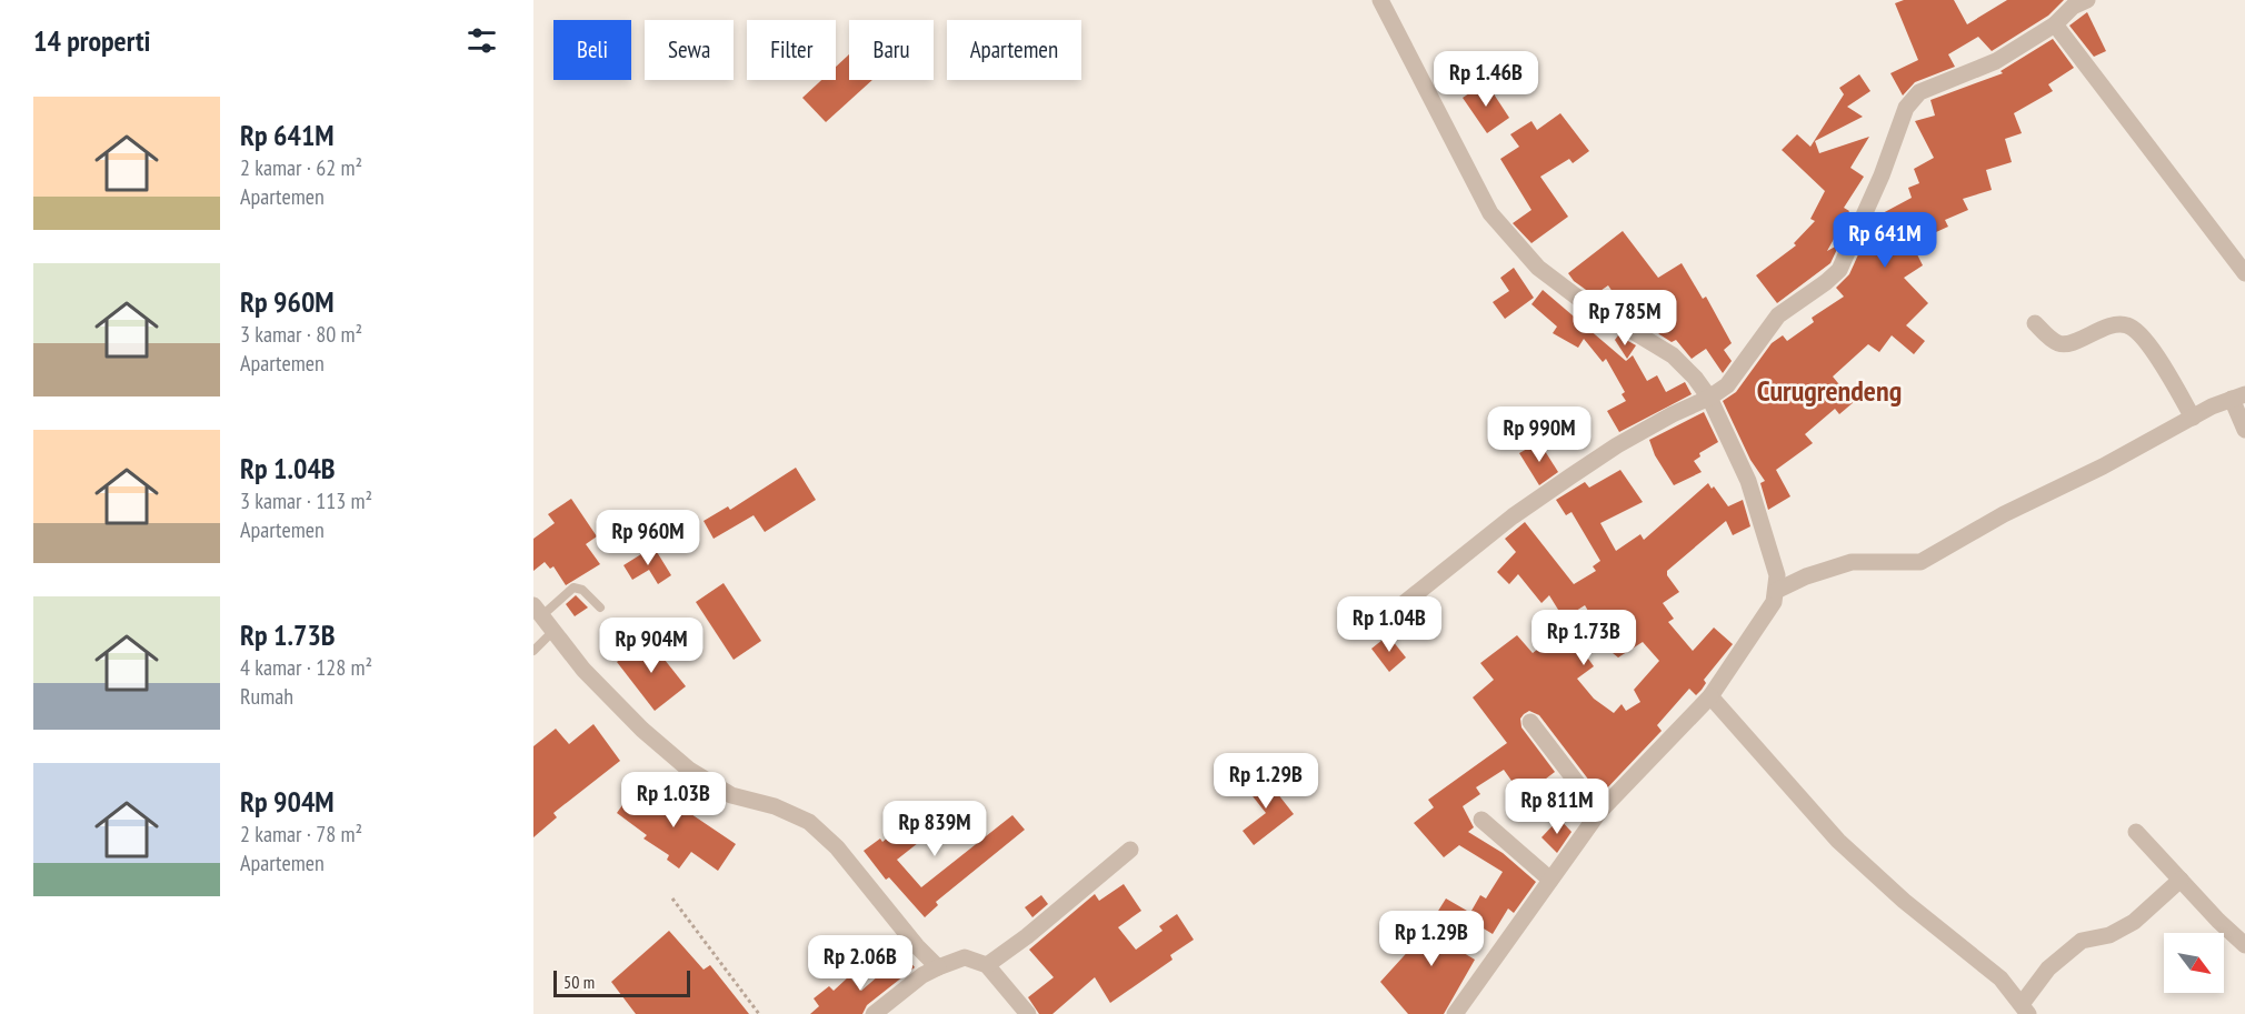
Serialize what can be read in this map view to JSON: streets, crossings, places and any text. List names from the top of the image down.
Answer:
{
  "districts": ["Curugrendeng"],
  "scale_bar": "50 m",
  "north": "bottom right",
  "page": {
    "heading": "14 properti",
    "chip": [
      "Beli",
      "Sewa",
      "Filter",
      "Baru",
      "Apartemen"
    ],
    "price": [
      "Rp 1.46B",
      "Rp 641M",
      "Rp 785M",
      "Rp 990M",
      "Rp 960M",
      "Rp 1.04B",
      "Rp 1.73B",
      "Rp 904M",
      "Rp 1.29B",
      "Rp 1.03B",
      "Rp 811M",
      "Rp 839M",
      "Rp 1.29B",
      "Rp 2.06B"
    ],
    "list": [
      {
        "name": "Rp 641M",
        "note": "2 kamar · 62 m² · Apartemen"
      },
      {
        "name": "Rp 960M",
        "note": "3 kamar · 80 m² · Apartemen"
      },
      {
        "name": "Rp 1.04B",
        "note": "3 kamar · 113 m² · Apartemen"
      },
      {
        "name": "Rp 1.73B",
        "note": "4 kamar · 128 m² · Rumah"
      },
      {
        "name": "Rp 904M",
        "note": "2 kamar · 78 m² · Apartemen"
      }
    ],
    "scale": "50 m"
  }
}
